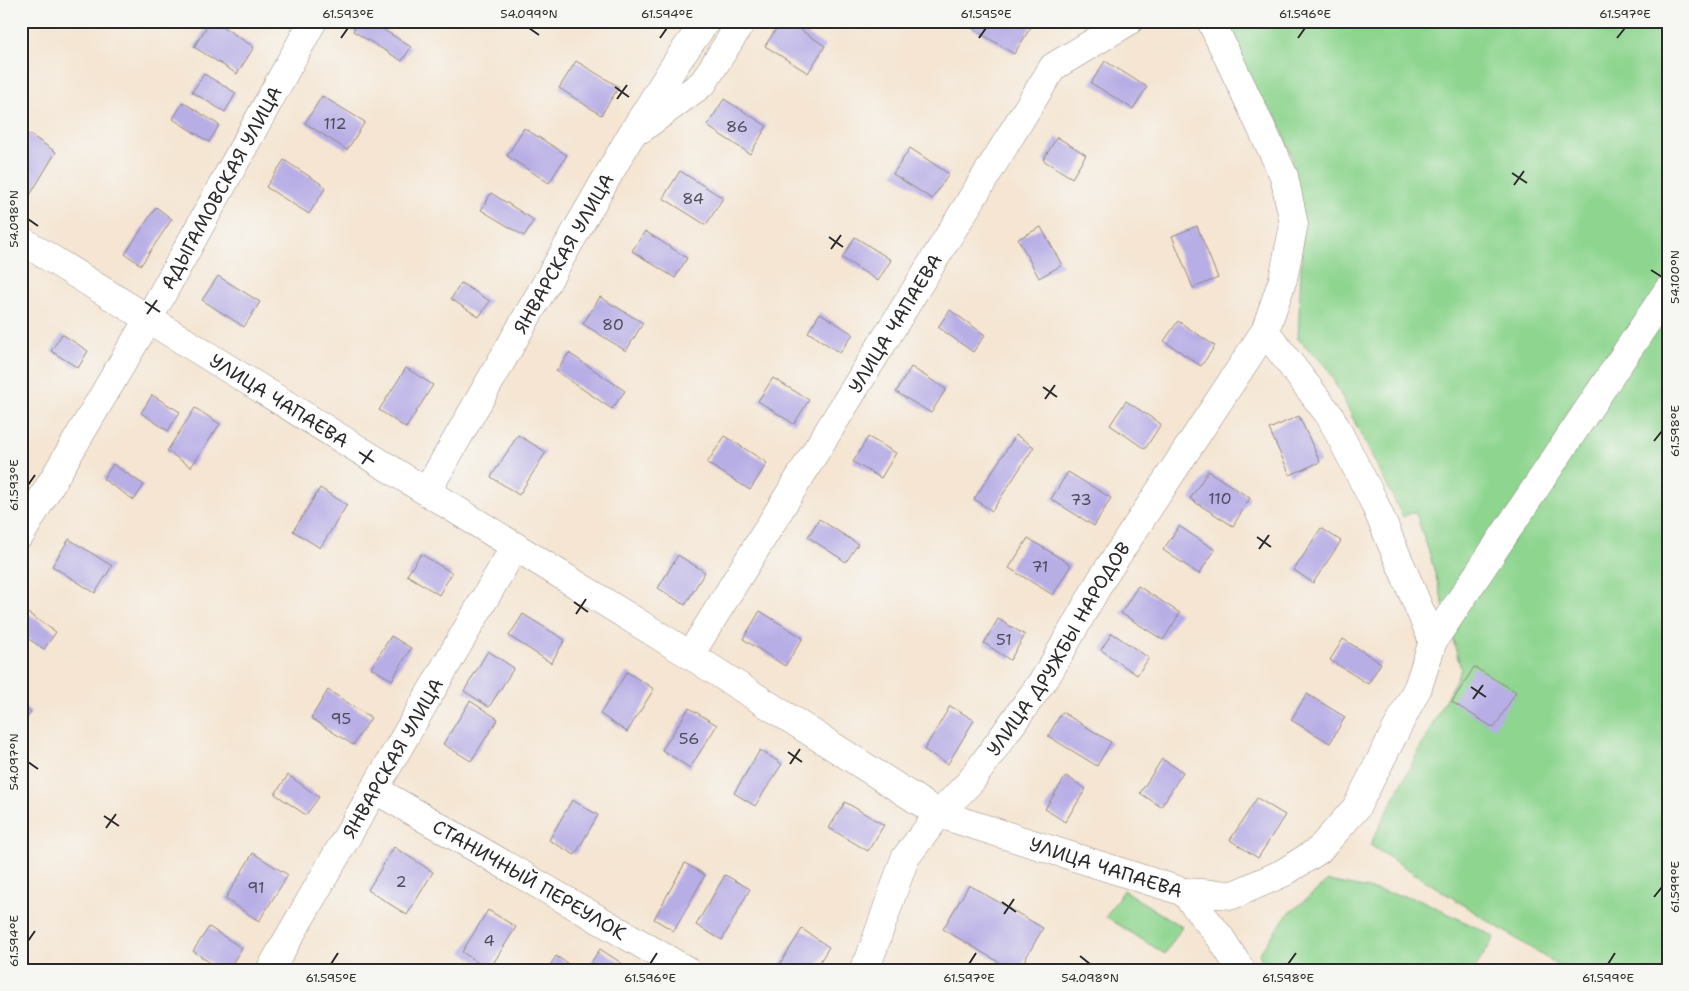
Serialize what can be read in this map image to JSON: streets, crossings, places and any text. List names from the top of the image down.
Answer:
{
  "streets": {
    "street": [
      "АДЫГАМОВСКАЯ УЛИЦА",
      "ЯНВАРСКАЯ УЛИЦА",
      "УЛИЦА ЧАПАЕВА",
      "УЛИЦА ДРУЖБЫ НАРОДОВ",
      "СТАНИЧНЫЙ ПЕРЕУЛОК"
    ]
  },
  "crossings": [
    ["АДЫГАМОВСКАЯ УЛИЦА", "УЛИЦА ЧАПАЕВА"],
    ["ЯНВАРСКАЯ УЛИЦА", "УЛИЦА ЧАПАЕВА"],
    ["ЯНВАРСКАЯ УЛИЦА", "СТАНИЧНЫЙ ПЕРЕУЛОК"],
    ["УЛИЦА ЧАПАЕВА", "УЛИЦА ДРУЖБЫ НАРОДОВ"]
  ],
  "house_numbers": [
    "112",
    "86",
    "84",
    "80",
    "110",
    "73",
    "71",
    "51",
    "95",
    "56",
    "2",
    "91",
    "4"
  ],
  "coordinates": [
    "61.593°E",
    "54.099°N",
    "61.594°E",
    "61.595°E",
    "61.596°E",
    "61.597°E",
    "54.098°N",
    "54.100°N",
    "61.598°E",
    "54.097°N",
    "61.599°E"
  ]
}
